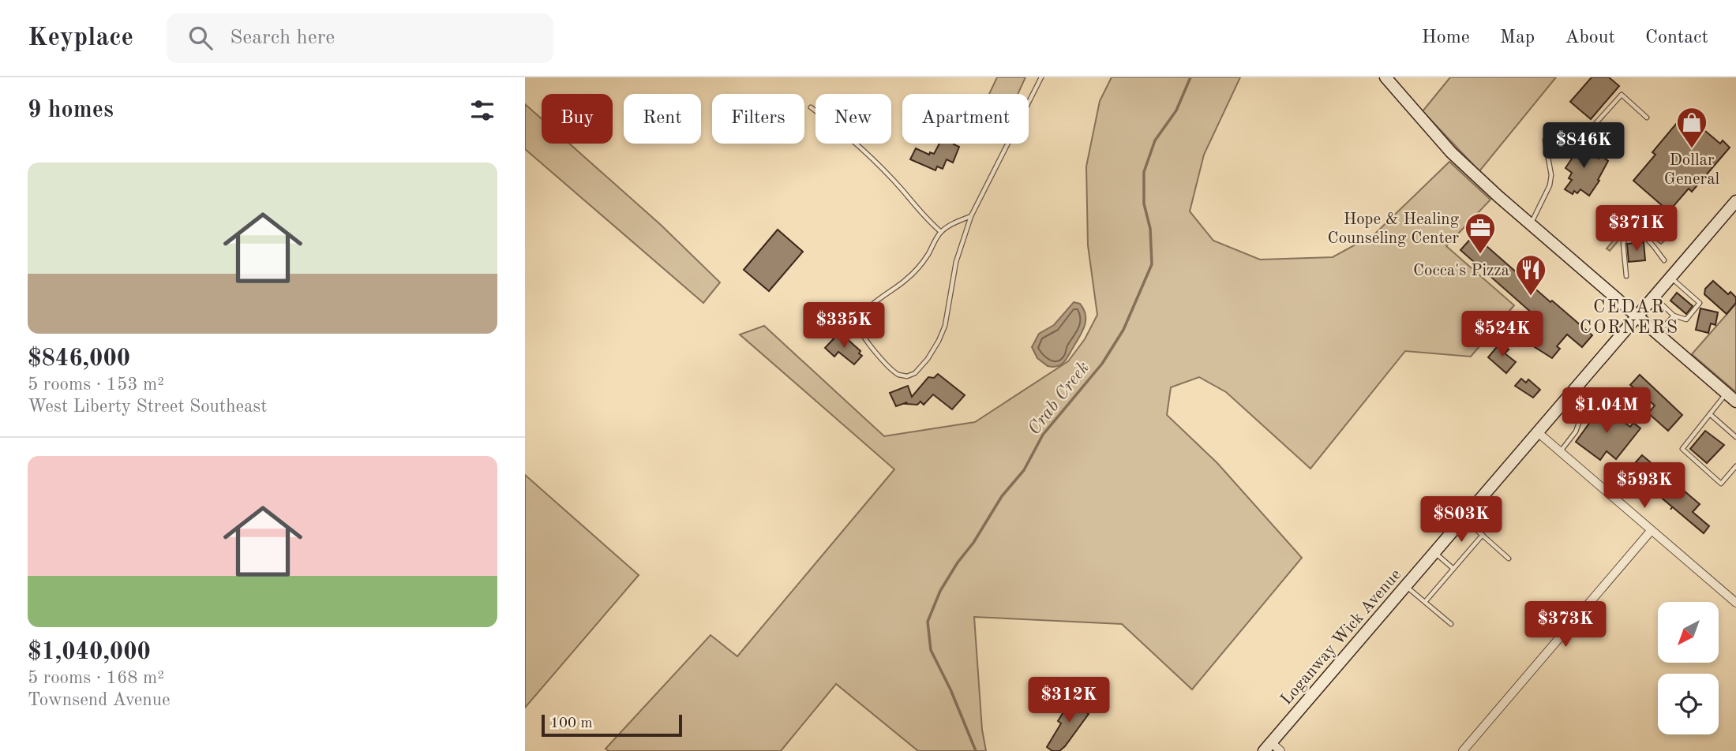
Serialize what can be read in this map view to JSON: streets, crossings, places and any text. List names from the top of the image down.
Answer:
{
  "streets": {
    "street": ["Loganway Wick Avenue"]
  },
  "districts": ["CEDAR CORNERS"],
  "water": ["Crab Creek"],
  "places": {
    "shop": ["Dollar General"],
    "office": ["Hope & Healing Counseling Center"],
    "restaurant": ["Cocca's Pizza"]
  },
  "scale_bar": "100 m",
  "north": "bottom left",
  "page": {
    "header": "Keyplace",
    "search": "Search here",
    "nav": [
      "Home",
      "Map",
      "About",
      "Contact"
    ],
    "heading": "9 homes",
    "chip": [
      "Buy",
      "Rent",
      "Filters",
      "New",
      "Apartment"
    ],
    "price": [
      "$846K",
      "$371K",
      "$335K",
      "$524K",
      "$1.04M",
      "$593K",
      "$803K",
      "$373K",
      "$312K"
    ],
    "list": [
      {
        "name": "$846,000",
        "note": "5 rooms · 153 m² · West Liberty Street Southeast"
      },
      {
        "name": "$1,040,000",
        "note": "5 rooms · 168 m² · Townsend Avenue"
      }
    ],
    "scale": "100 m"
  }
}
